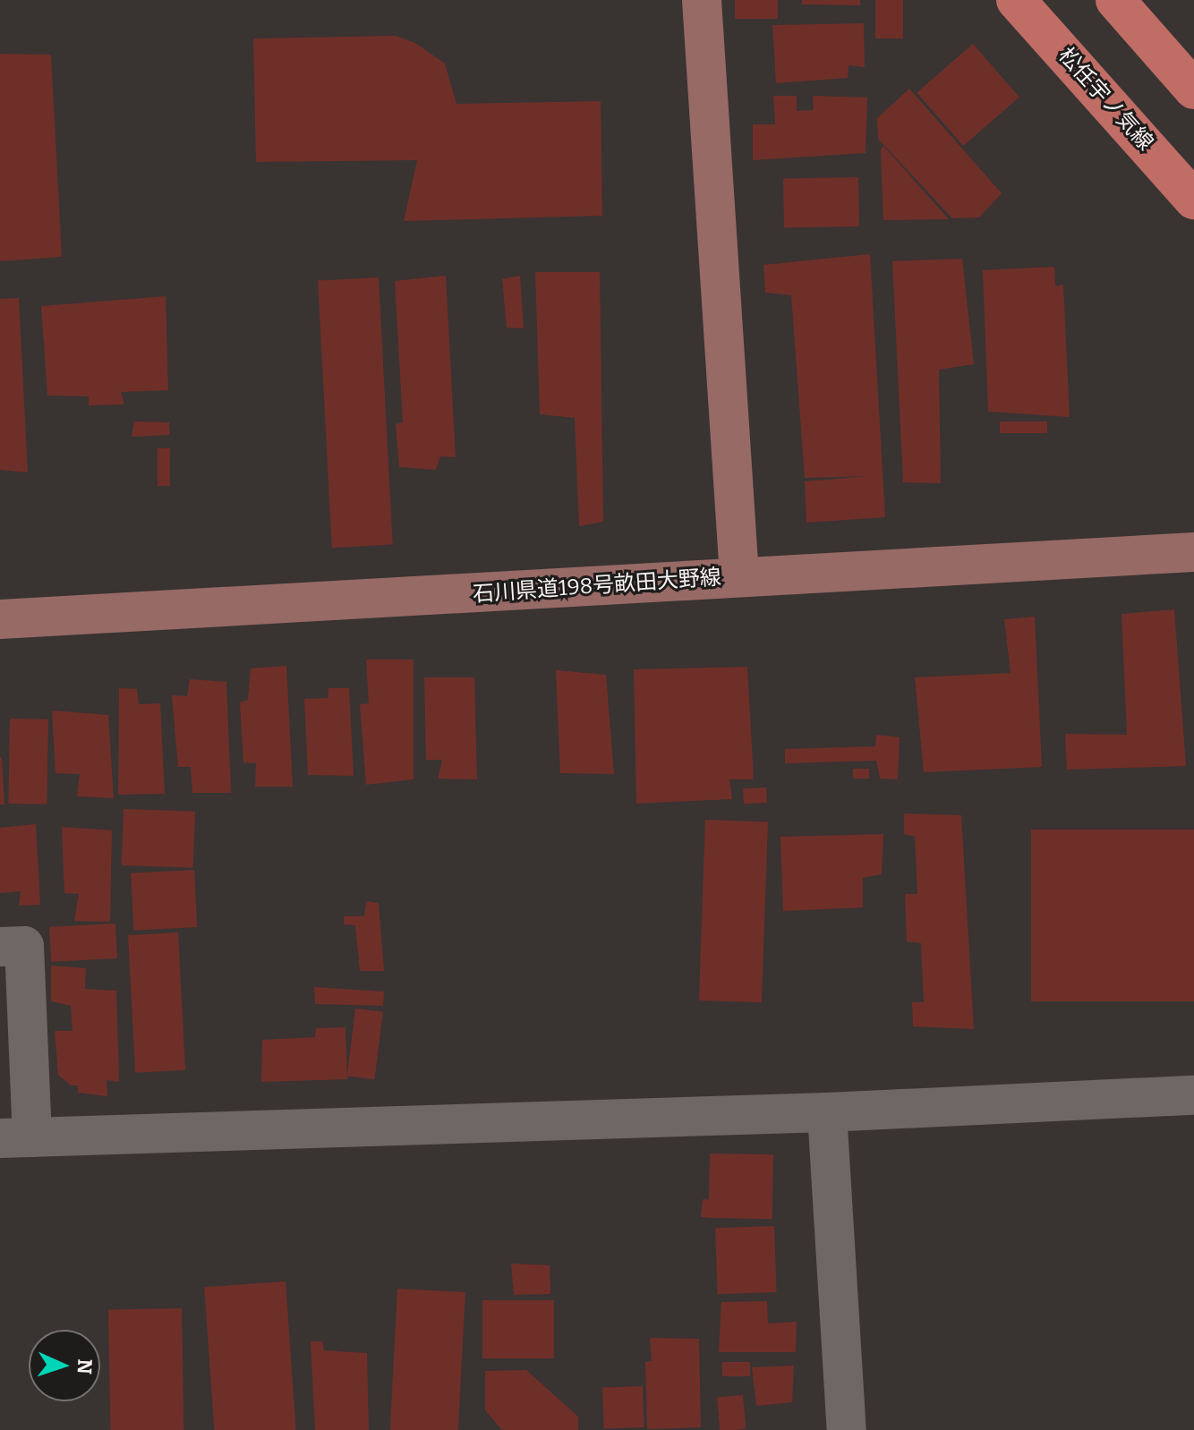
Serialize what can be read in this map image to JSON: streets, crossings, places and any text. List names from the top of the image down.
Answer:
{
  "streets": {
    "main road": ["松任宇ノ気線", "石川県道198号畝田大野線"]
  },
  "north": "right"
}
